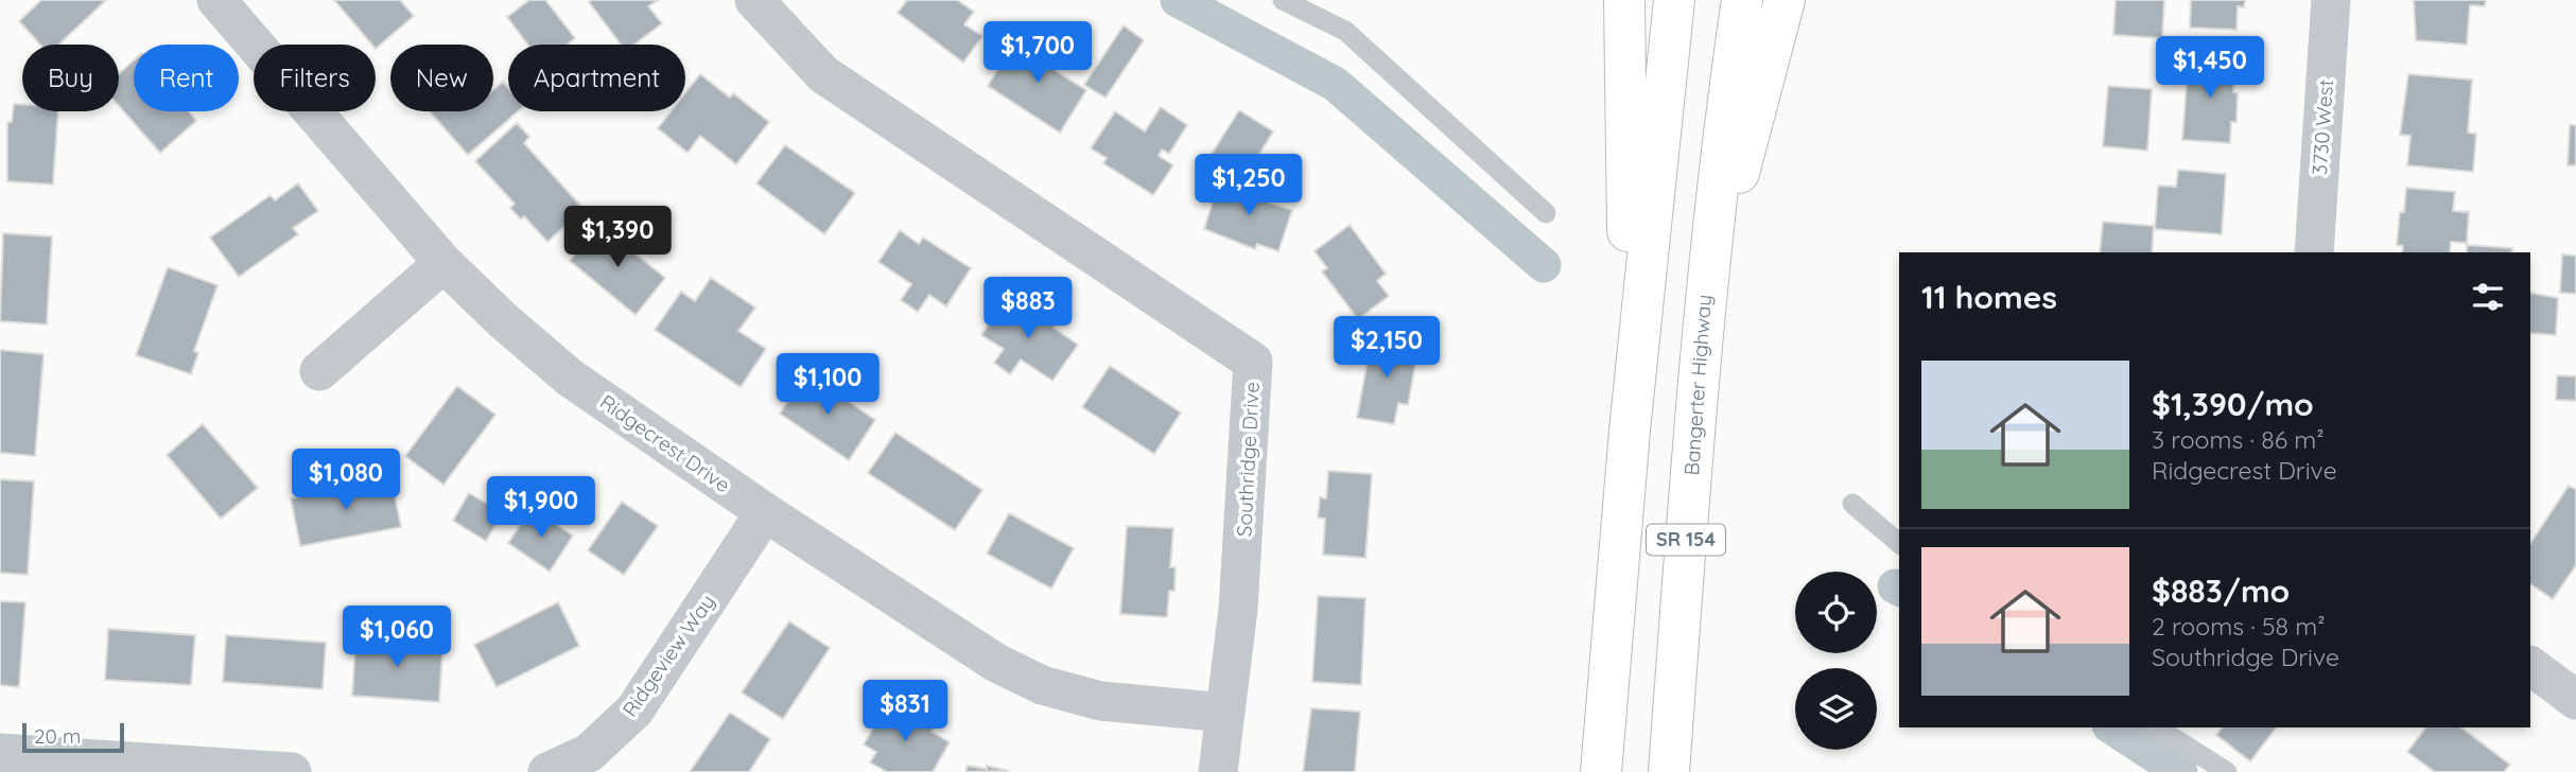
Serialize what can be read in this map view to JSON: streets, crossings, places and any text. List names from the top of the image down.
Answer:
{
  "streets": {
    "highway": ["Bangerter Highway", "SR 154"],
    "street": [
      "3730 West",
      "Ridgecrest Drive",
      "Southridge Drive",
      "Ridgeview Way"
    ]
  },
  "crossings": [
    ["Ridgecrest Drive", "Southridge Drive"],
    ["Ridgecrest Drive", "Ridgeview Way"]
  ],
  "scale_bar": "20 m",
  "page": {
    "price": [
      "$1,700",
      "$1,450",
      "$1,250",
      "$1,390",
      "$883",
      "$2,150",
      "$1,100",
      "$1,080",
      "$1,900",
      "$1,060",
      "$831"
    ],
    "chip": [
      "Buy",
      "Rent",
      "Filters",
      "New",
      "Apartment"
    ],
    "heading": "11 homes",
    "list": [
      {
        "name": "$1,390/mo",
        "note": "3 rooms · 86 m² · Ridgecrest Drive"
      },
      {
        "name": "$883/mo",
        "note": "2 rooms · 58 m² · Southridge Drive"
      }
    ],
    "scale": "20 m"
  }
}
